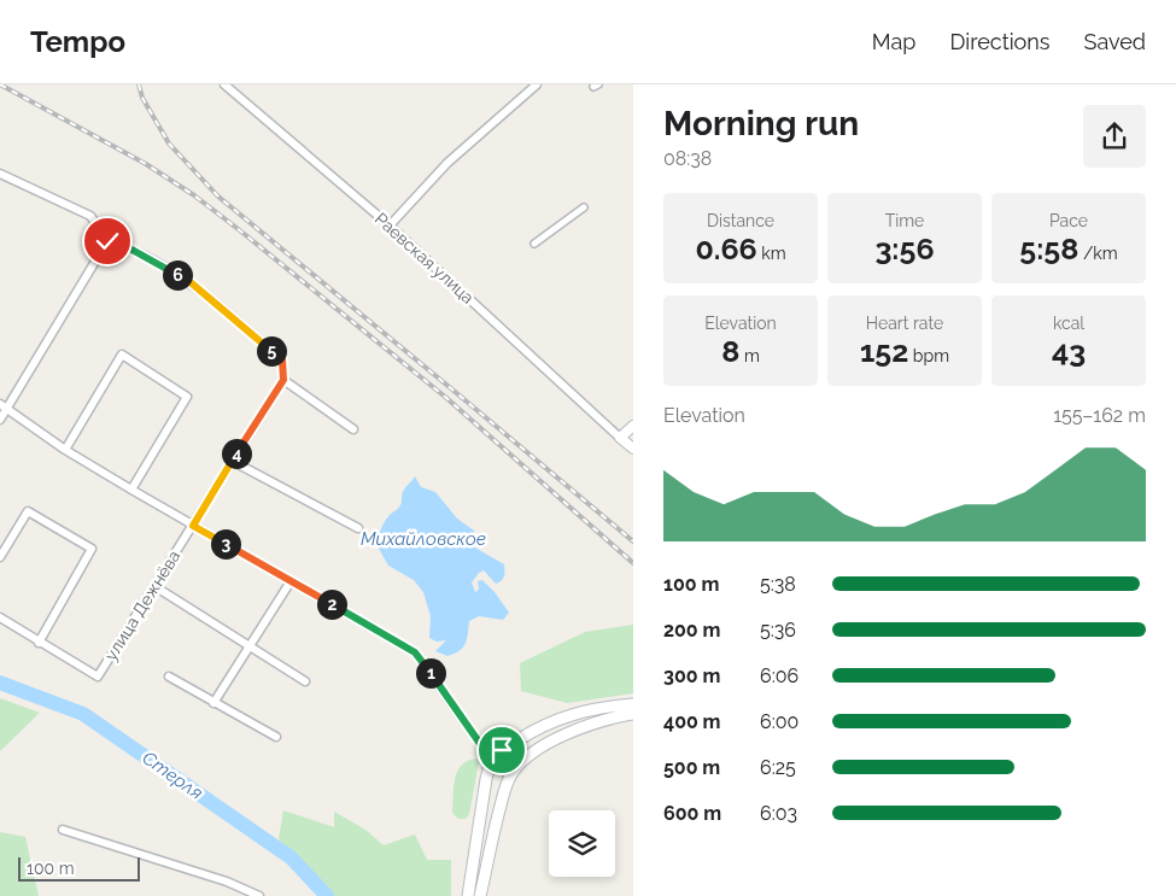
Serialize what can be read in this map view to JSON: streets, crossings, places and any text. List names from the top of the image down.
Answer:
{
  "streets": {
    "street": ["Раевская улица", "улица Дежнёва"]
  },
  "water": ["Михайловское", "Стерля"],
  "scale_bar": "100 m",
  "page": {
    "header": "Tempo",
    "nav": ["Map", "Directions", "Saved"],
    "heading": ["Morning run", "08:38"],
    "stats": [
      ["Distance", "0.66 km"],
      ["Time", "3:56"],
      ["Pace", "5:58 /km"],
      ["Elevation", "8 m"],
      ["Heart rate", "152 bpm"],
      ["kcal", "43"]
    ],
    "pins": [
      "6",
      "5",
      "4",
      "3",
      "2",
      "1"
    ],
    "chart": ["Elevation", "155–162 m"],
    "list": [
      {
        "name": "100 m",
        "note": "5:38"
      },
      {
        "name": "200 m",
        "note": "5:36"
      },
      {
        "name": "300 m",
        "note": "6:06"
      },
      {
        "name": "400 m",
        "note": "6:00"
      },
      {
        "name": "500 m",
        "note": "6:25"
      },
      {
        "name": "600 m",
        "note": "6:03"
      }
    ],
    "scale": "100 m"
  }
}
